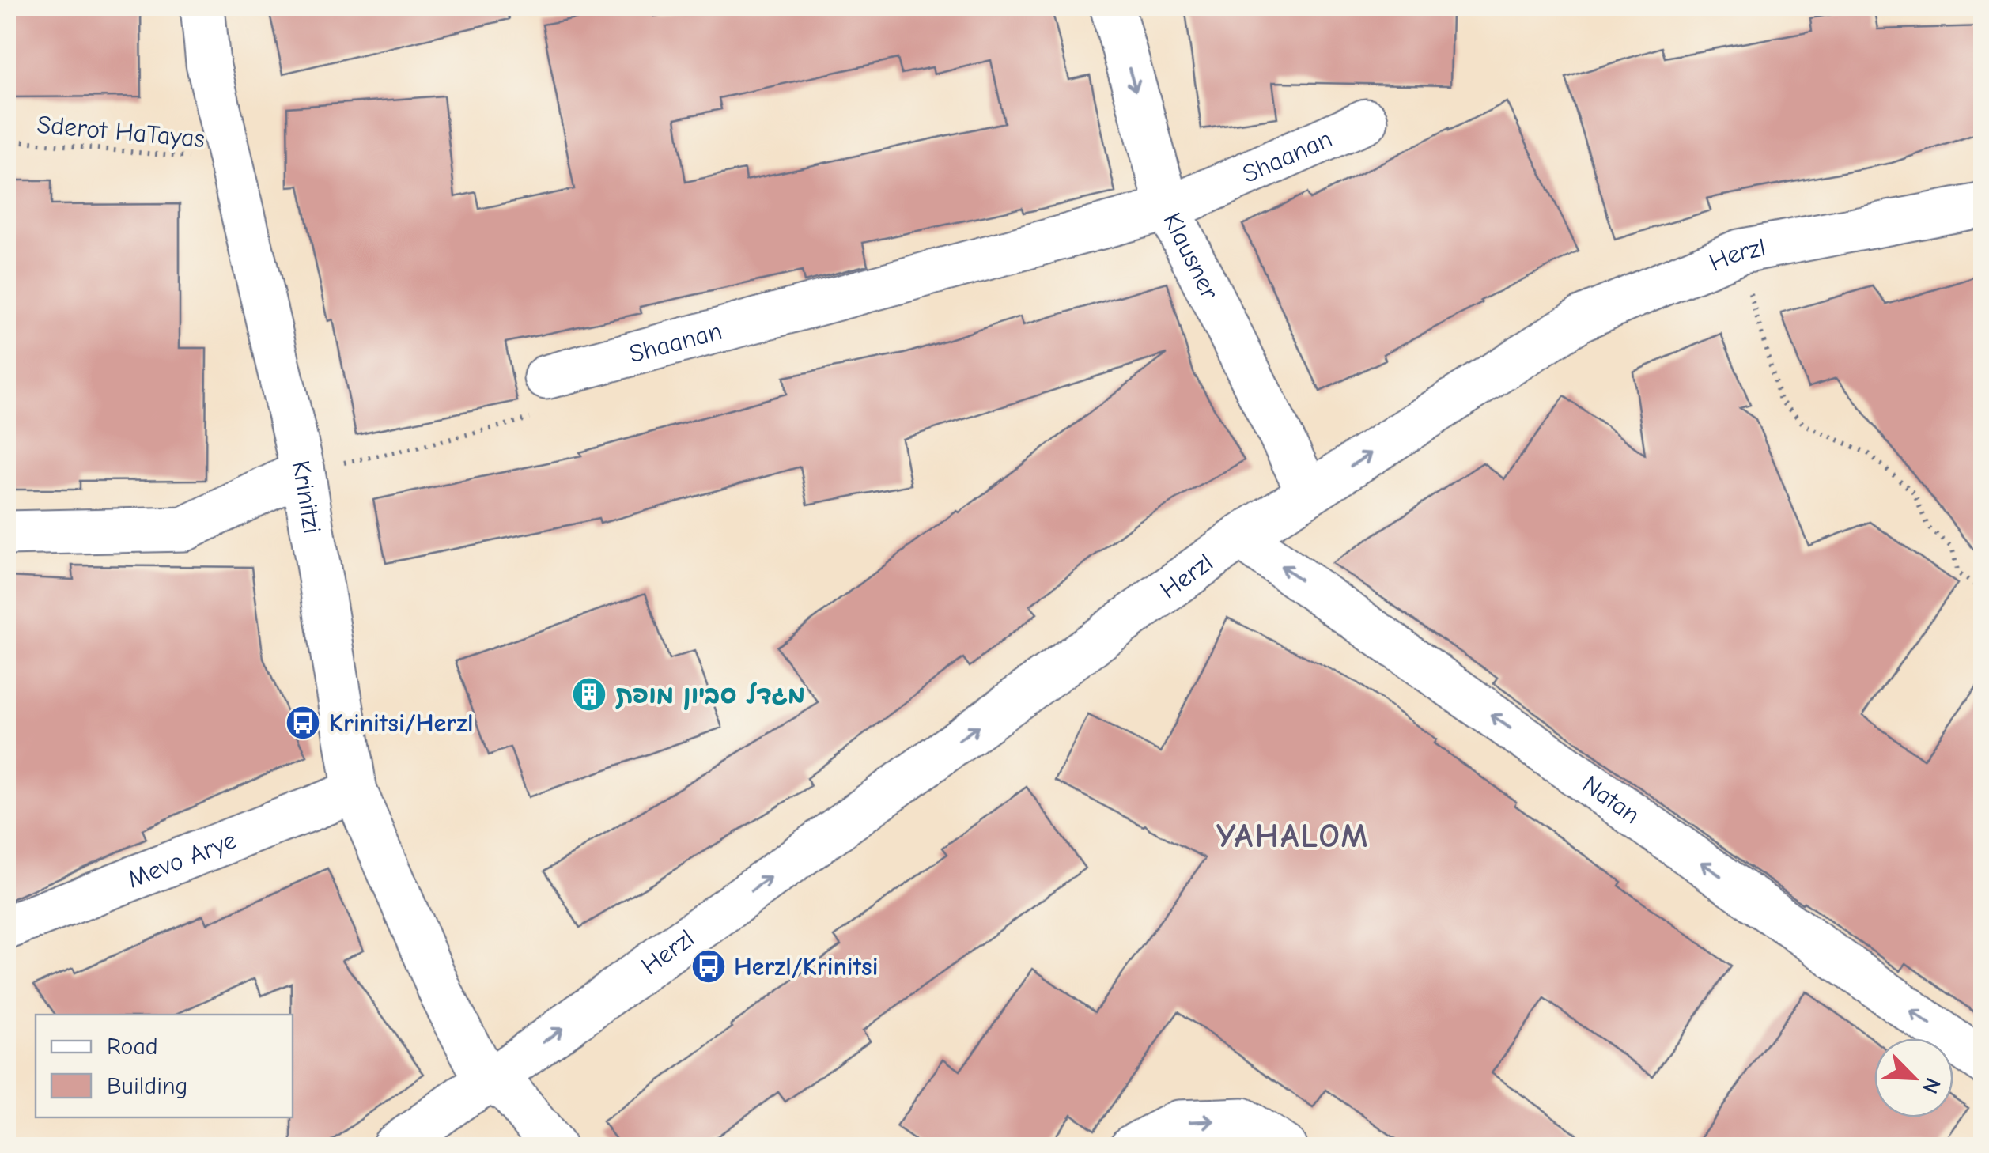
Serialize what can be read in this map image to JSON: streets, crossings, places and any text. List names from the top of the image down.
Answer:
{
  "streets": {
    "street": [
      "Shaanan",
      "Klausner",
      "Herzl",
      "Krinitzi",
      "Natan",
      "Mevo Arye"
    ],
    "path": ["Sderot HaTayas"]
  },
  "crossings": [
    ["Sderot HaTayas", "Krinitzi"],
    ["Shaanan", "Klausner"],
    ["Klausner", "Herzl"],
    ["Herzl", "Krinitzi"],
    ["Herzl", "Natan"],
    ["Krinitzi", "Mevo Arye"]
  ],
  "one_way": ["Klausner", "Herzl", "Natan"],
  "districts": ["YAHALOM"],
  "places": {
    "building": ["מגדל סביון מופת"],
    "bus stop": ["Krinitsi/Herzl", "Herzl/Krinitsi"]
  },
  "legend": ["Road", "Building"],
  "north": "bottom right"
}
